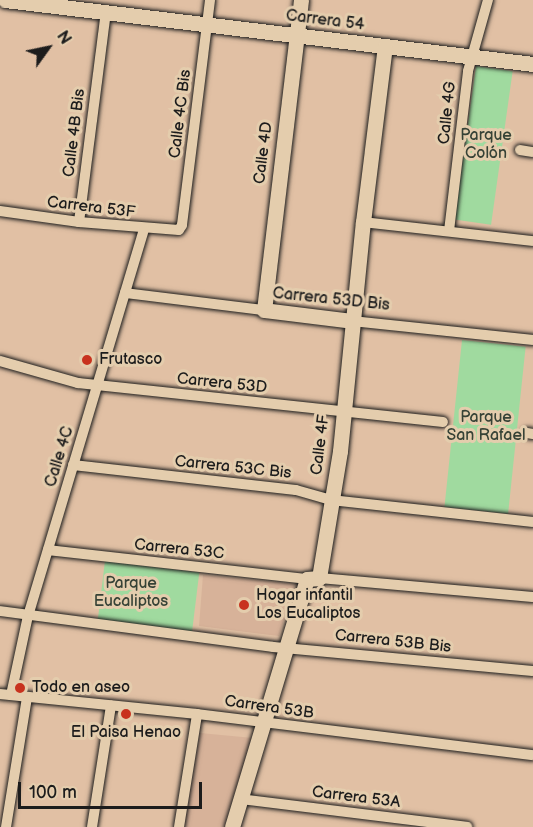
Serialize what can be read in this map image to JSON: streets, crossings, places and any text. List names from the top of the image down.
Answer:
{
  "streets": {
    "street": [
      "Carrera 54",
      "Calle 4G",
      "Calle 4C Bis",
      "Calle 4B Bis",
      "Calle 4D",
      "Carrera 53F",
      "Carrera 53D Bis",
      "Carrera 53D",
      "Calle 4F",
      "Calle 4C",
      "Carrera 53C Bis",
      "Carrera 53C",
      "Carrera 53B Bis",
      "Carrera 53B",
      "Carrera 53A"
    ]
  },
  "crossings": [
    ["Carrera 54", "Calle 4G"],
    ["Carrera 54", "Calle 4C Bis"],
    ["Carrera 54", "Calle 4B Bis"],
    ["Carrera 54", "Calle 4D"],
    ["Carrera 54", "Calle 4F"],
    ["Calle 4C Bis", "Carrera 53F"],
    ["Calle 4B Bis", "Carrera 53F"],
    ["Calle 4D", "Carrera 53D Bis"],
    ["Carrera 53F", "Calle 4C"],
    ["Carrera 53D Bis", "Calle 4F"],
    ["Carrera 53D Bis", "Calle 4C"],
    ["Carrera 53D", "Calle 4F"],
    ["Carrera 53D", "Calle 4C"],
    ["Calle 4F", "Carrera 53C Bis"],
    ["Calle 4F", "Carrera 53C"],
    ["Calle 4F", "Carrera 53B Bis"],
    ["Calle 4F", "Carrera 53B"],
    ["Calle 4F", "Carrera 53A"],
    ["Calle 4C", "Carrera 53C Bis"],
    ["Calle 4C", "Carrera 53C"],
    ["Calle 4C", "Carrera 53B Bis"],
    ["Calle 4C", "Carrera 53B"]
  ],
  "parks": ["Parque Colón", "Parque San Rafael", "Parque Eucaliptos"],
  "places": [
    "Frutasco",
    "Hogar infantil Los Eucaliptos",
    "Todo en aseo",
    "El Paisa Henao"
  ],
  "scale_bar": "100 m",
  "north": "top right"
}
